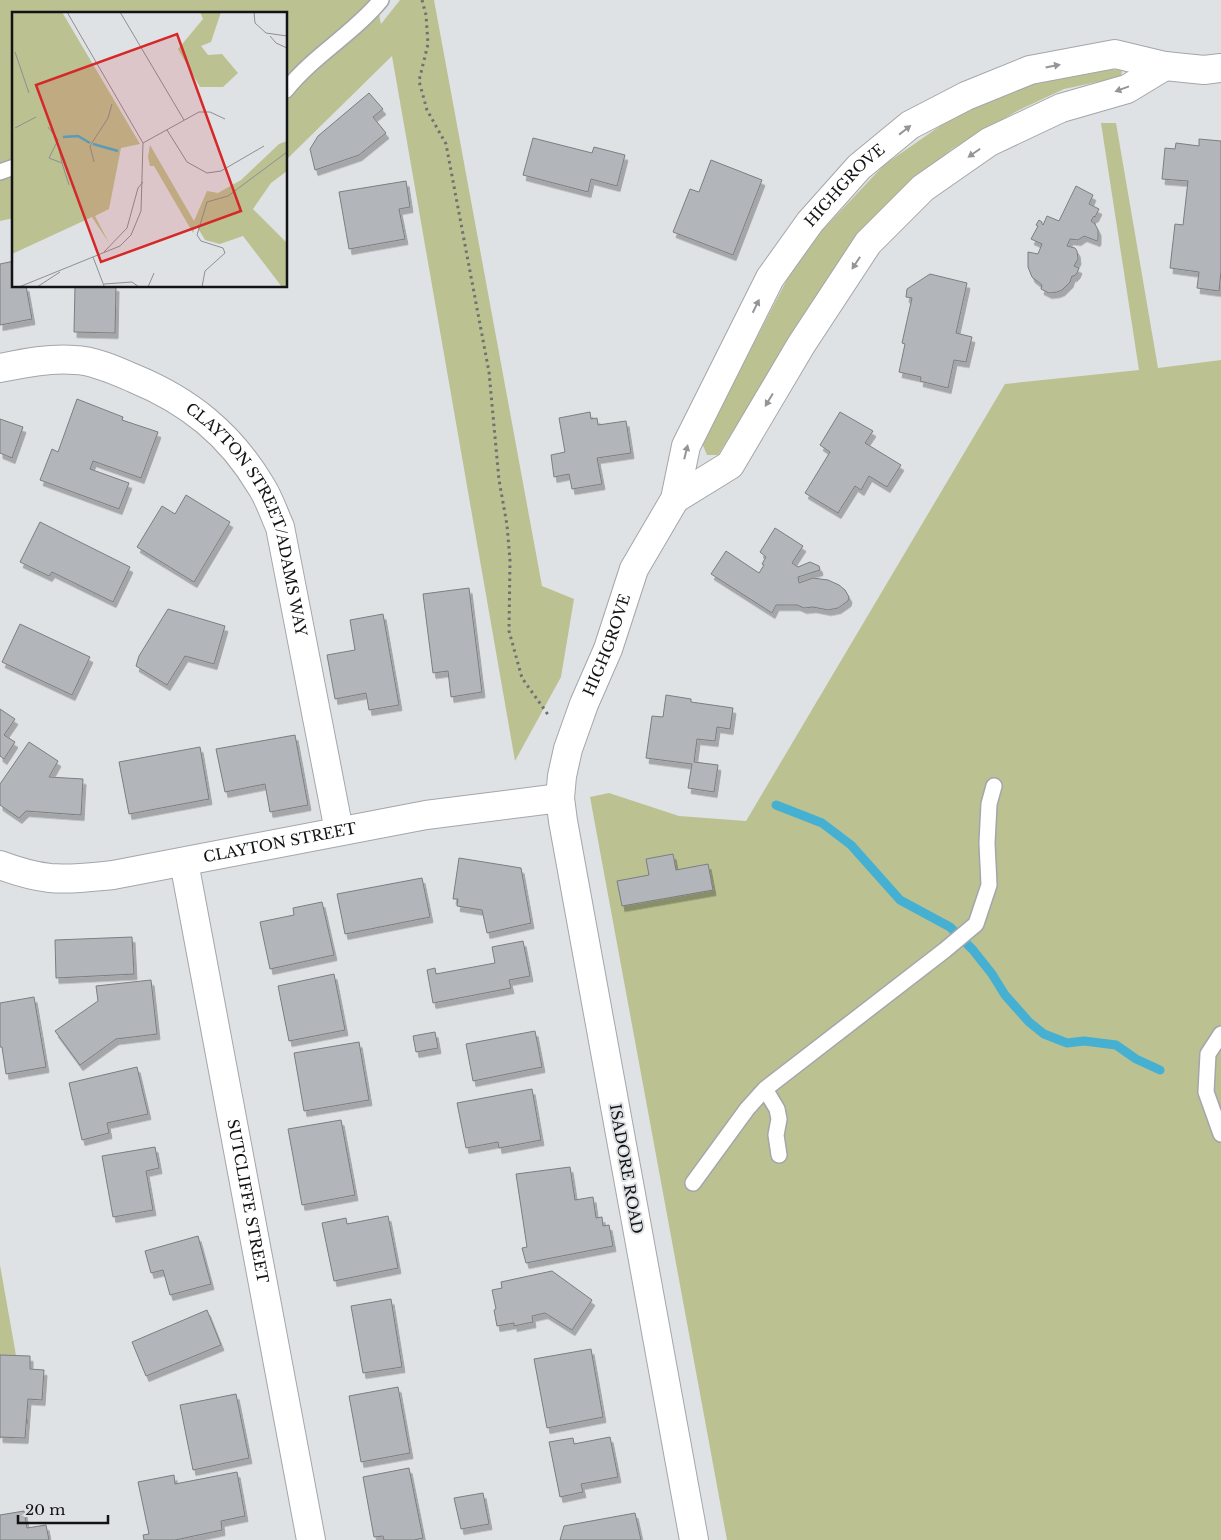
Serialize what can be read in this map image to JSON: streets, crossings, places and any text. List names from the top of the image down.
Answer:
{
  "streets": {
    "street": [
      "HIGHGROVE",
      "CLAYTON STREET/ADAMS WAY",
      "CLAYTON STREET",
      "ISADORE ROAD",
      "SUTCLIFFE STREET"
    ]
  },
  "crossings": [
    ["HIGHGROVE", "CLAYTON STREET"],
    ["HIGHGROVE", "ISADORE ROAD"],
    ["CLAYTON STREET/ADAMS WAY", "CLAYTON STREET"],
    ["CLAYTON STREET", "ISADORE ROAD"],
    ["CLAYTON STREET", "SUTCLIFFE STREET"]
  ],
  "scale_bar": "20 m"
}
